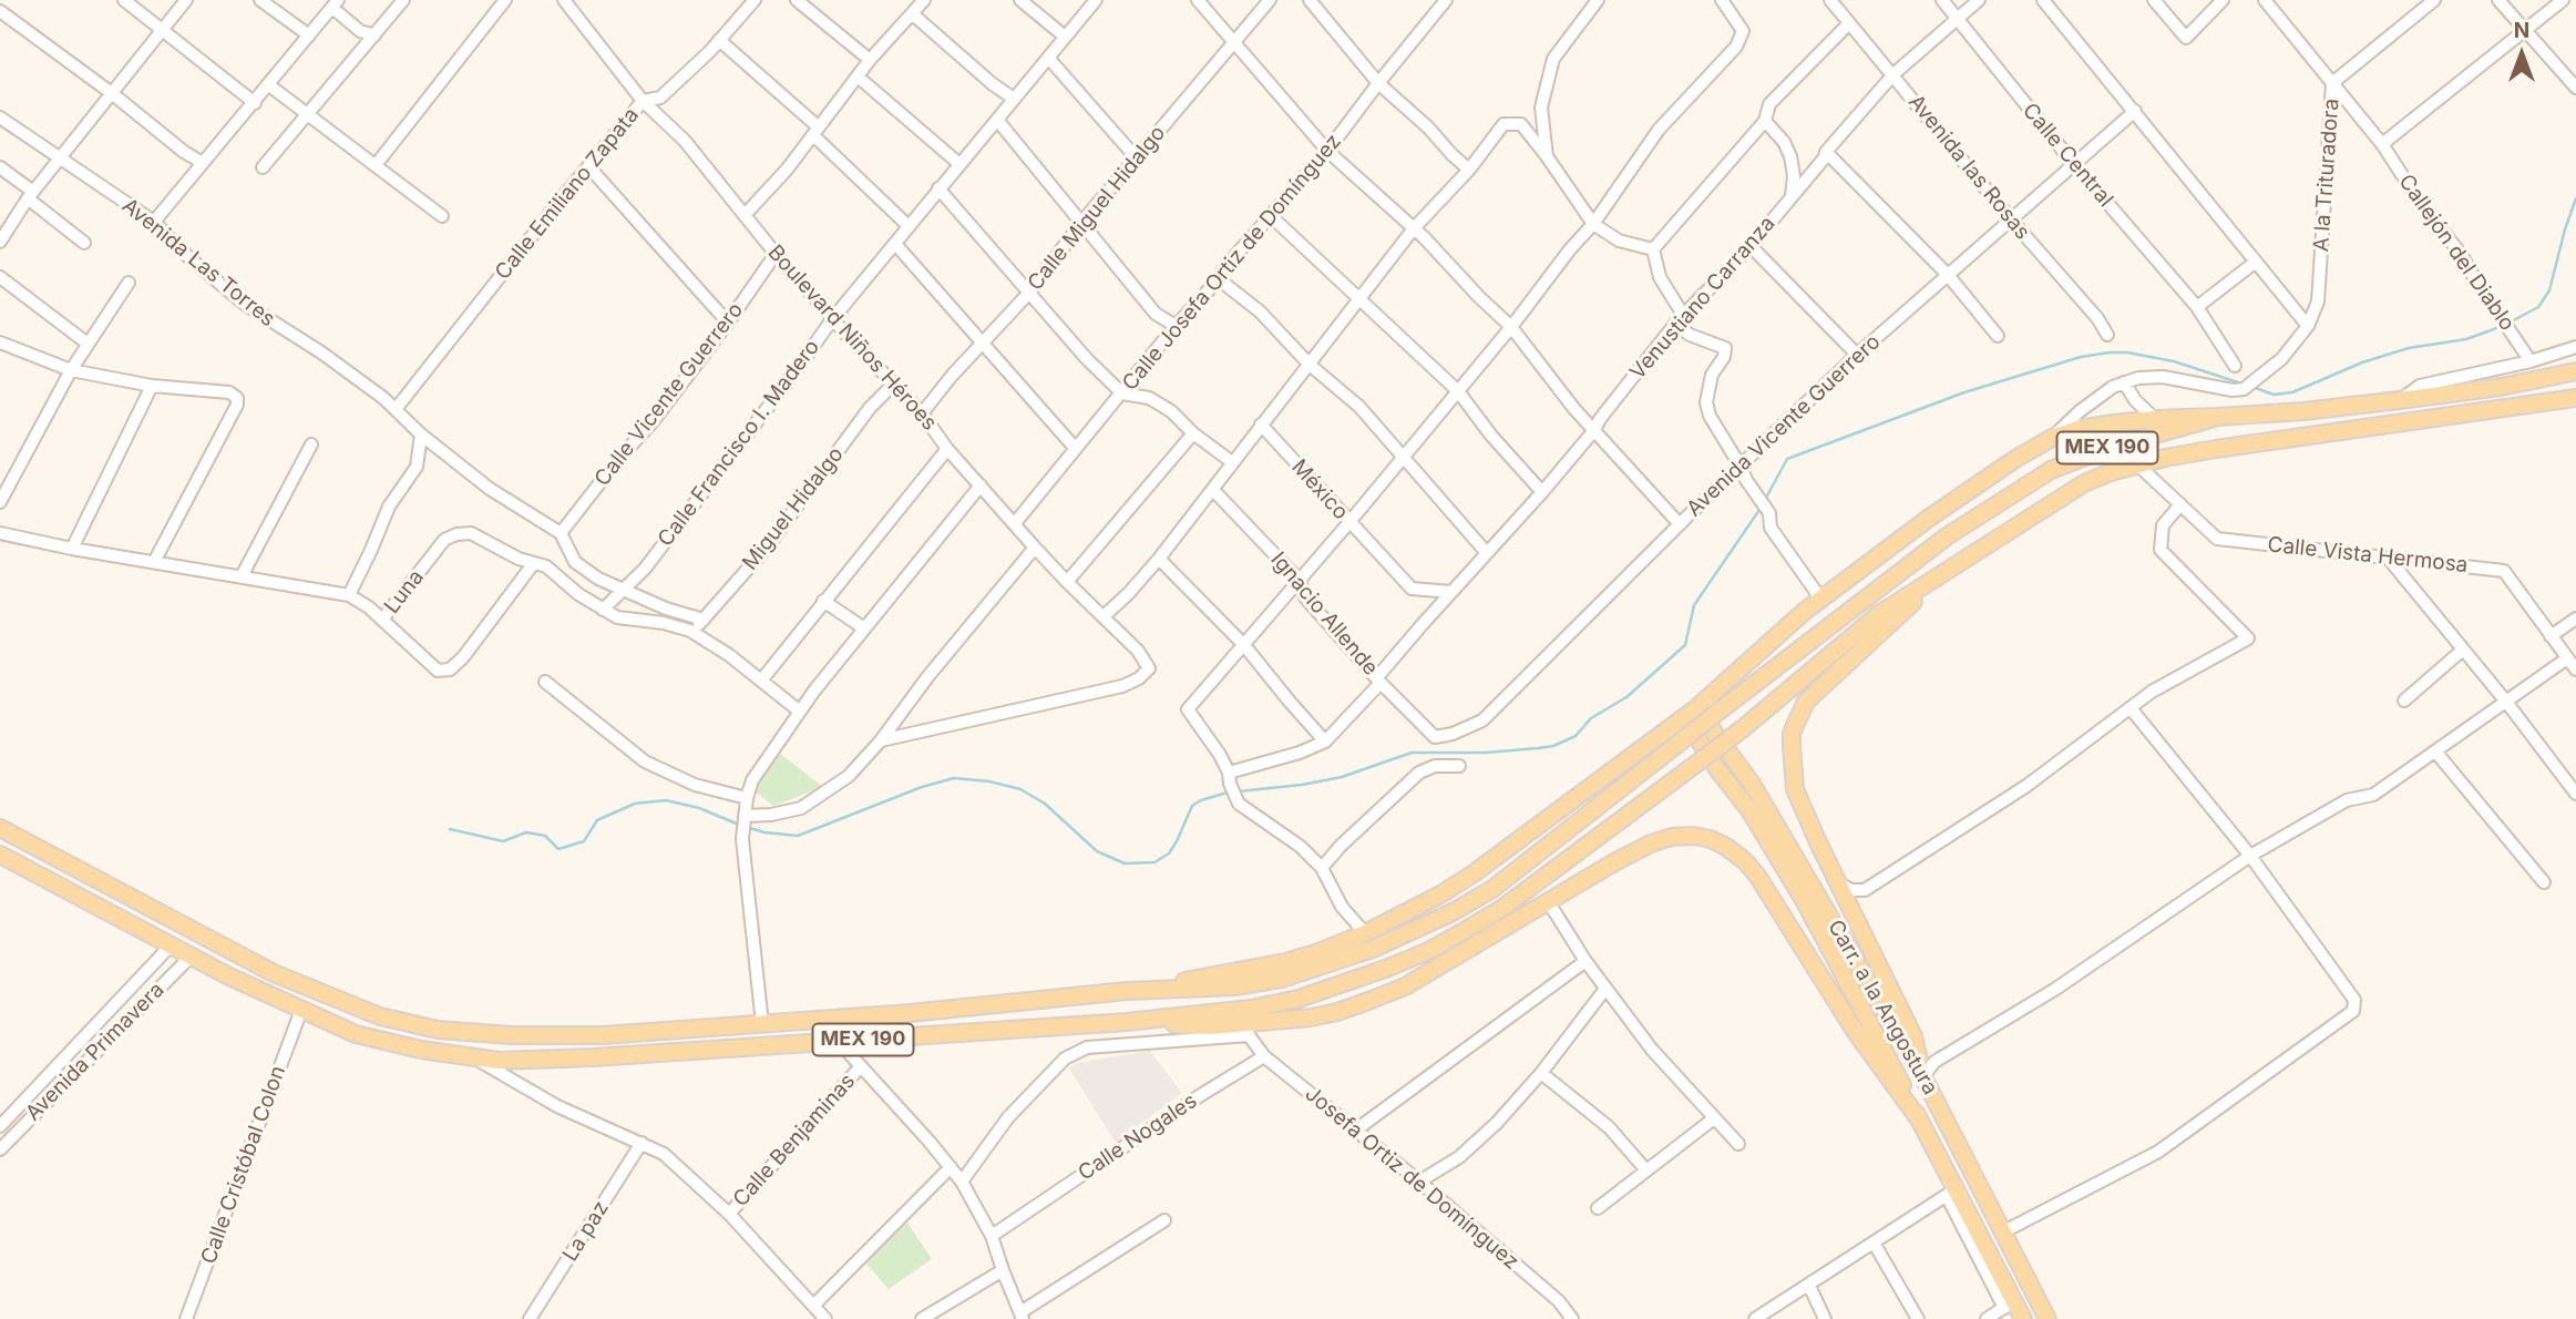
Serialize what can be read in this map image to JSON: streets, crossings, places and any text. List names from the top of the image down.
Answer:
{
  "streets": {
    "main road": ["MEX 190", "Carr. a la Angostura"],
    "street": [
      "Calle Central",
      "Avenida las Rosas",
      "A la Trituradora",
      "Calle Emiliano Zapata",
      "Calle Miguel Hidalgo",
      "Callejón del Diablo",
      "Avenida Las Torres",
      "Calle Josefa Ortiz de Domínguez",
      "Venustiano Carranza",
      "Boulevard Niños Héroes",
      "Calle Vicente Guerrero",
      "Avenida Vicente Guerrero",
      "Calle Francisco I. Madero",
      "México",
      "Miguel Hidalgo",
      "Calle Vista Hermosa",
      "Luna",
      "Ignacio Allende",
      "Avenida Primavera",
      "Calle Nogales",
      "Calle Benjaminas",
      "Calle Cristóbal Colon",
      "Josefa Ortiz de Domínguez",
      "La paz"
    ]
  },
  "crossings": [
    ["Calle Central", "Venustiano Carranza"],
    ["Calle Central", "Avenida Vicente Guerrero"],
    ["Avenida las Rosas", "Venustiano Carranza"],
    ["Avenida las Rosas", "Avenida Vicente Guerrero"],
    ["A la Trituradora", "Callejón del Diablo"],
    ["Calle Emiliano Zapata", "Avenida Las Torres"],
    ["Calle Emiliano Zapata", "Boulevard Niños Héroes"],
    ["Calle Miguel Hidalgo", "Boulevard Niños Héroes"],
    ["Avenida Las Torres", "Calle Vicente Guerrero"],
    ["Calle Josefa Ortiz de Domínguez", "Boulevard Niños Héroes"],
    ["Venustiano Carranza", "México"],
    ["Venustiano Carranza", "Ignacio Allende"],
    ["Boulevard Niños Héroes", "Calle Vicente Guerrero"],
    ["Boulevard Niños Héroes", "Calle Francisco I. Madero"],
    ["Boulevard Niños Héroes", "Miguel Hidalgo"],
    ["Avenida Vicente Guerrero", "Ignacio Allende"],
    ["Calle Francisco I. Madero", "Luna"],
    ["MEX 190", "Calle Vista Hermosa"],
    ["MEX 190", "Avenida Primavera"],
    ["MEX 190", "Calle Cristóbal Colon"],
    ["Miguel Hidalgo", "Luna"],
    ["Calle Nogales", "Josefa Ortiz de Domínguez"]
  ],
  "north": "top"
}
